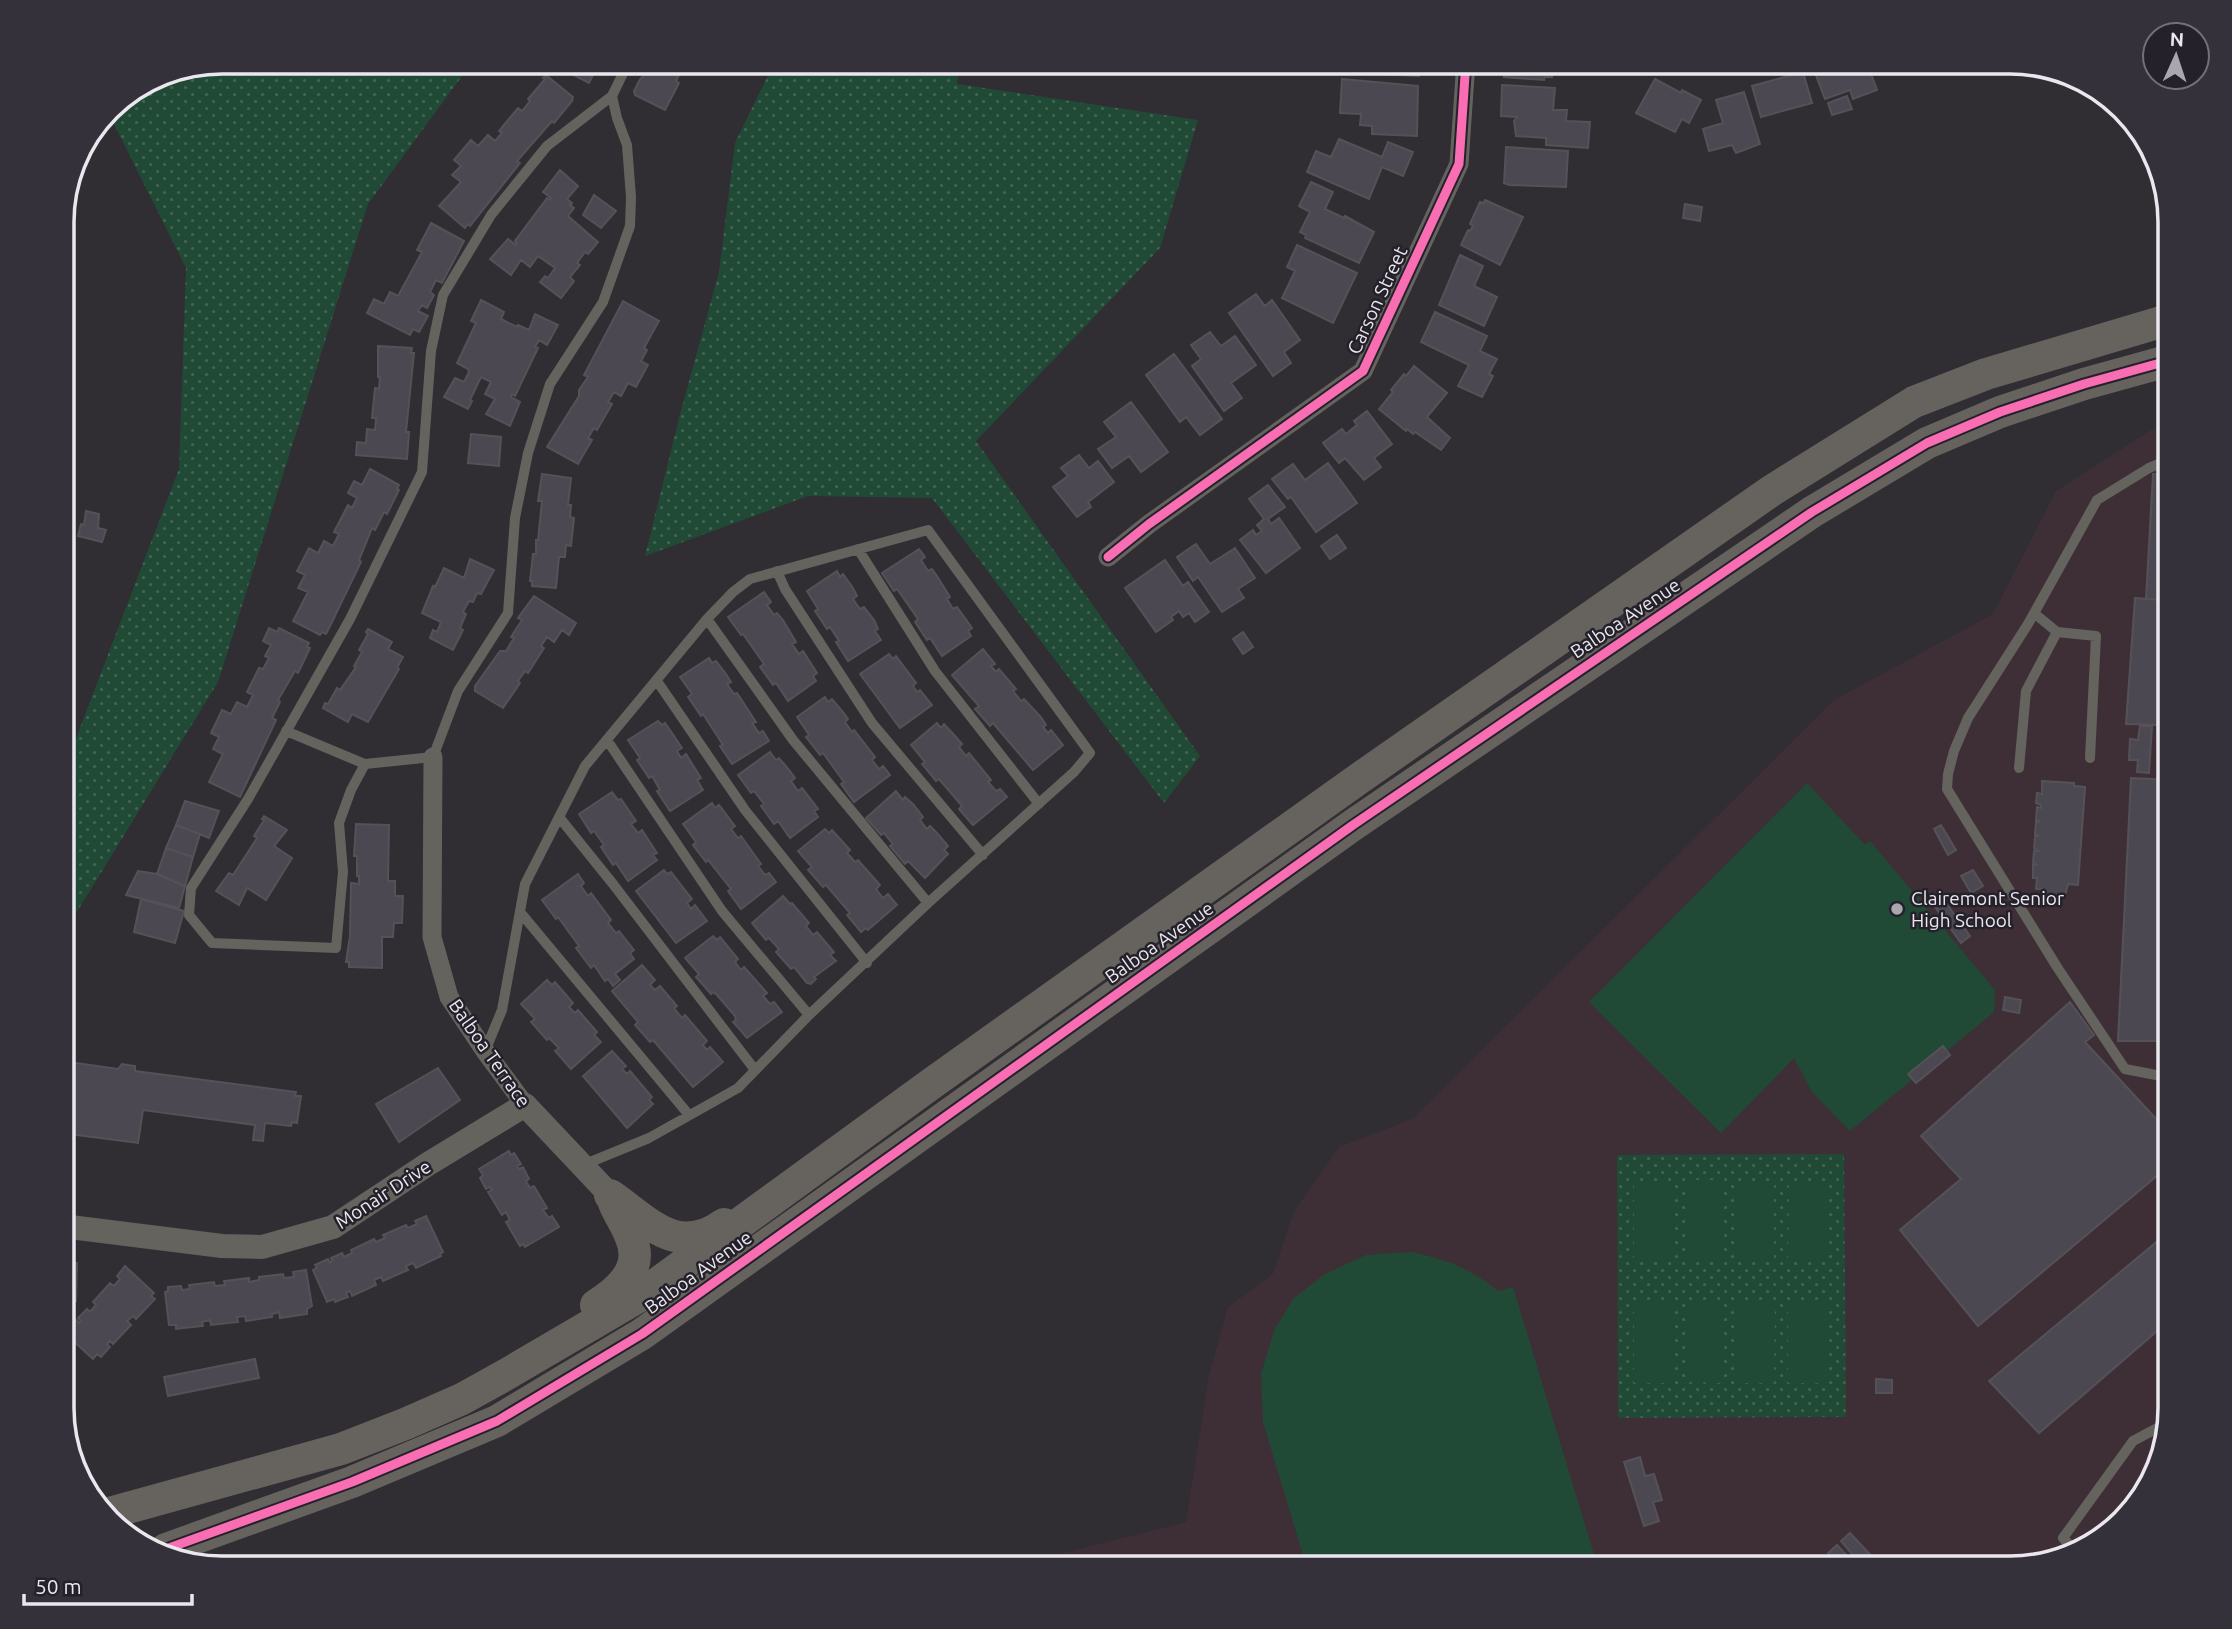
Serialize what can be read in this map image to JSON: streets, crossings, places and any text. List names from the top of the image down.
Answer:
{
  "streets": {
    "main road": ["Balboa Avenue"],
    "street": ["Carson Street", "Balboa Terrace", "Monair Drive"]
  },
  "crossings": [
    ["Balboa Terrace", "Monair Drive"]
  ],
  "places": ["Clairemont Senior High School"],
  "scale_bar": "50 m",
  "north": "top"
}
